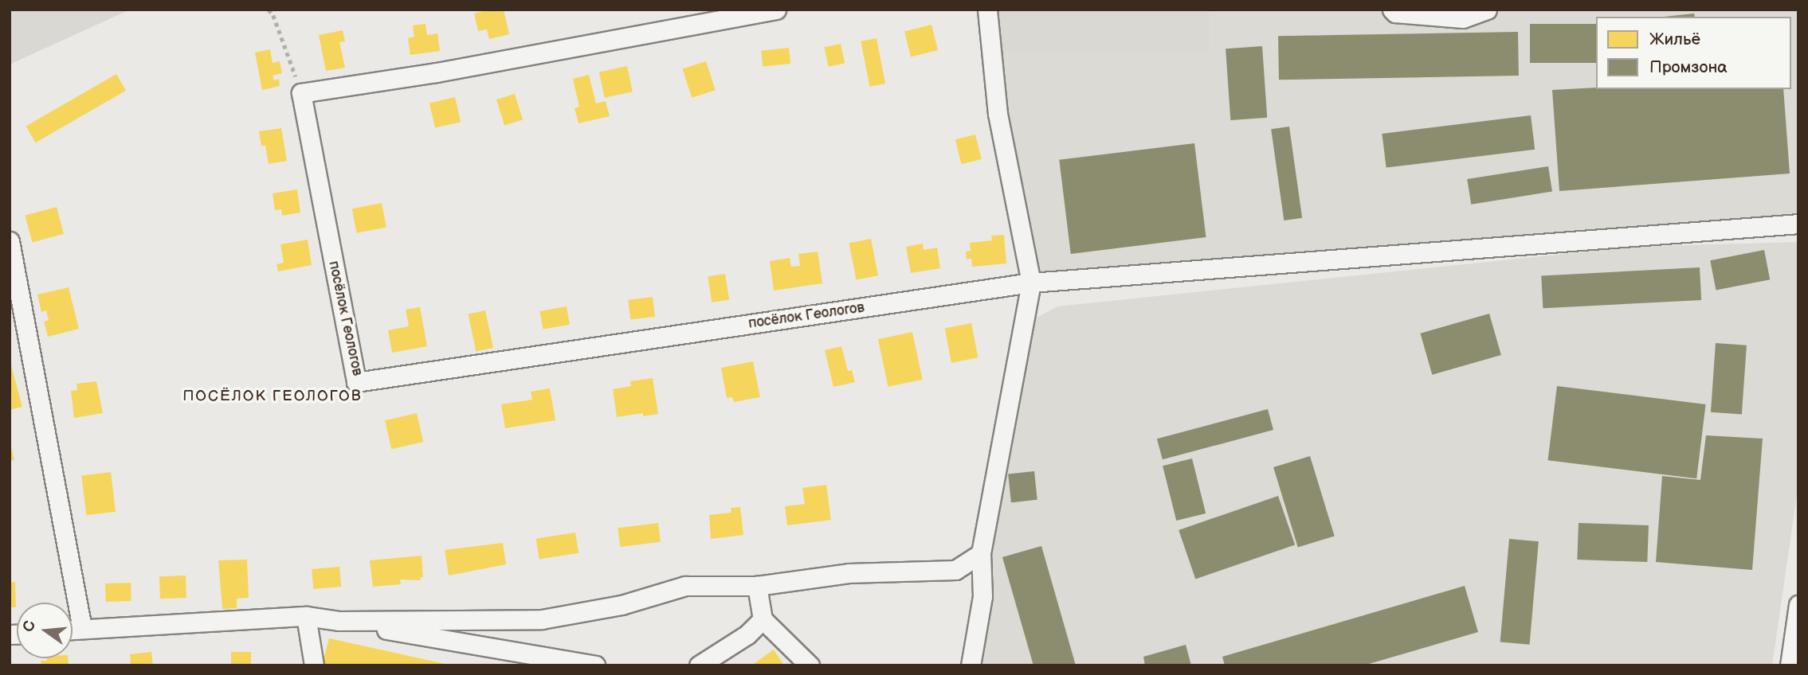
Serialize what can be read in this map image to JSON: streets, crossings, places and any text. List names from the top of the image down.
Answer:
{
  "streets": {
    "street": ["посёлок Геологов"]
  },
  "districts": ["ПОСЁЛОК ГЕОЛОГОВ"],
  "legend": ["Жильё", "Промзона"],
  "north": "left"
}
